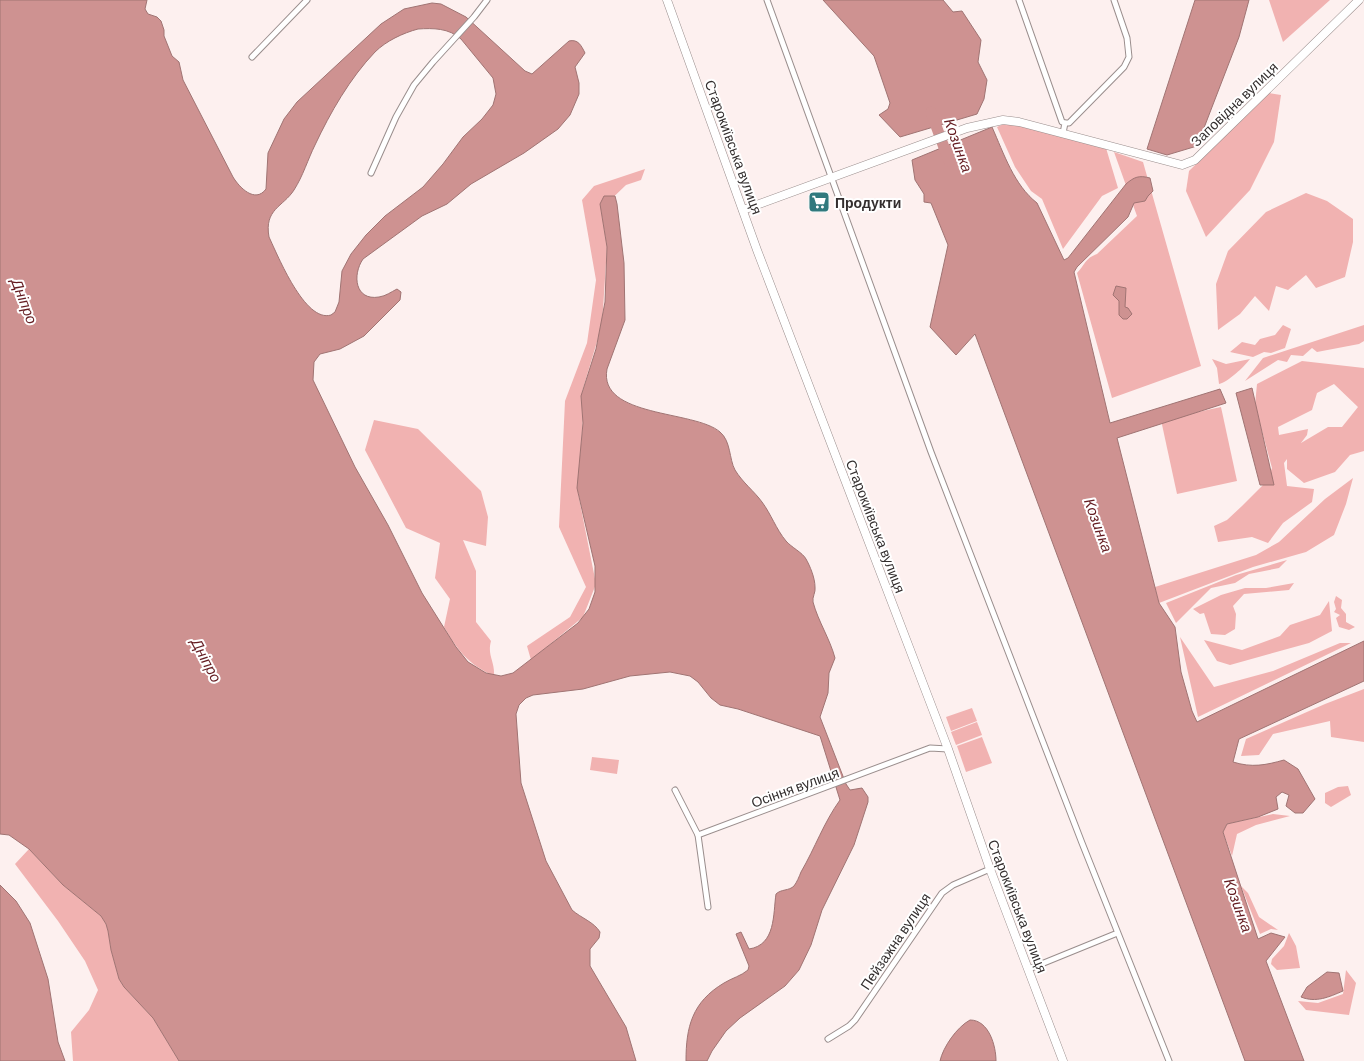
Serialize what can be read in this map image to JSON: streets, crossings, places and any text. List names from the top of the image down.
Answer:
{
  "streets": {
    "street": [
      "Заповідна вулиця",
      "Старокиївська вулиця",
      "Осіння вулиця",
      "Пейзажна вулиця"
    ]
  },
  "crossings": [
    ["Заповідна вулиця", "Старокиївська вулиця"],
    ["Старокиївська вулиця", "Осіння вулиця"],
    ["Старокиївська вулиця", "Пейзажна вулиця"]
  ],
  "water": ["Козинка", "Дніпро"],
  "places": {
    "supermarket": ["Продукти"]
  }
}
